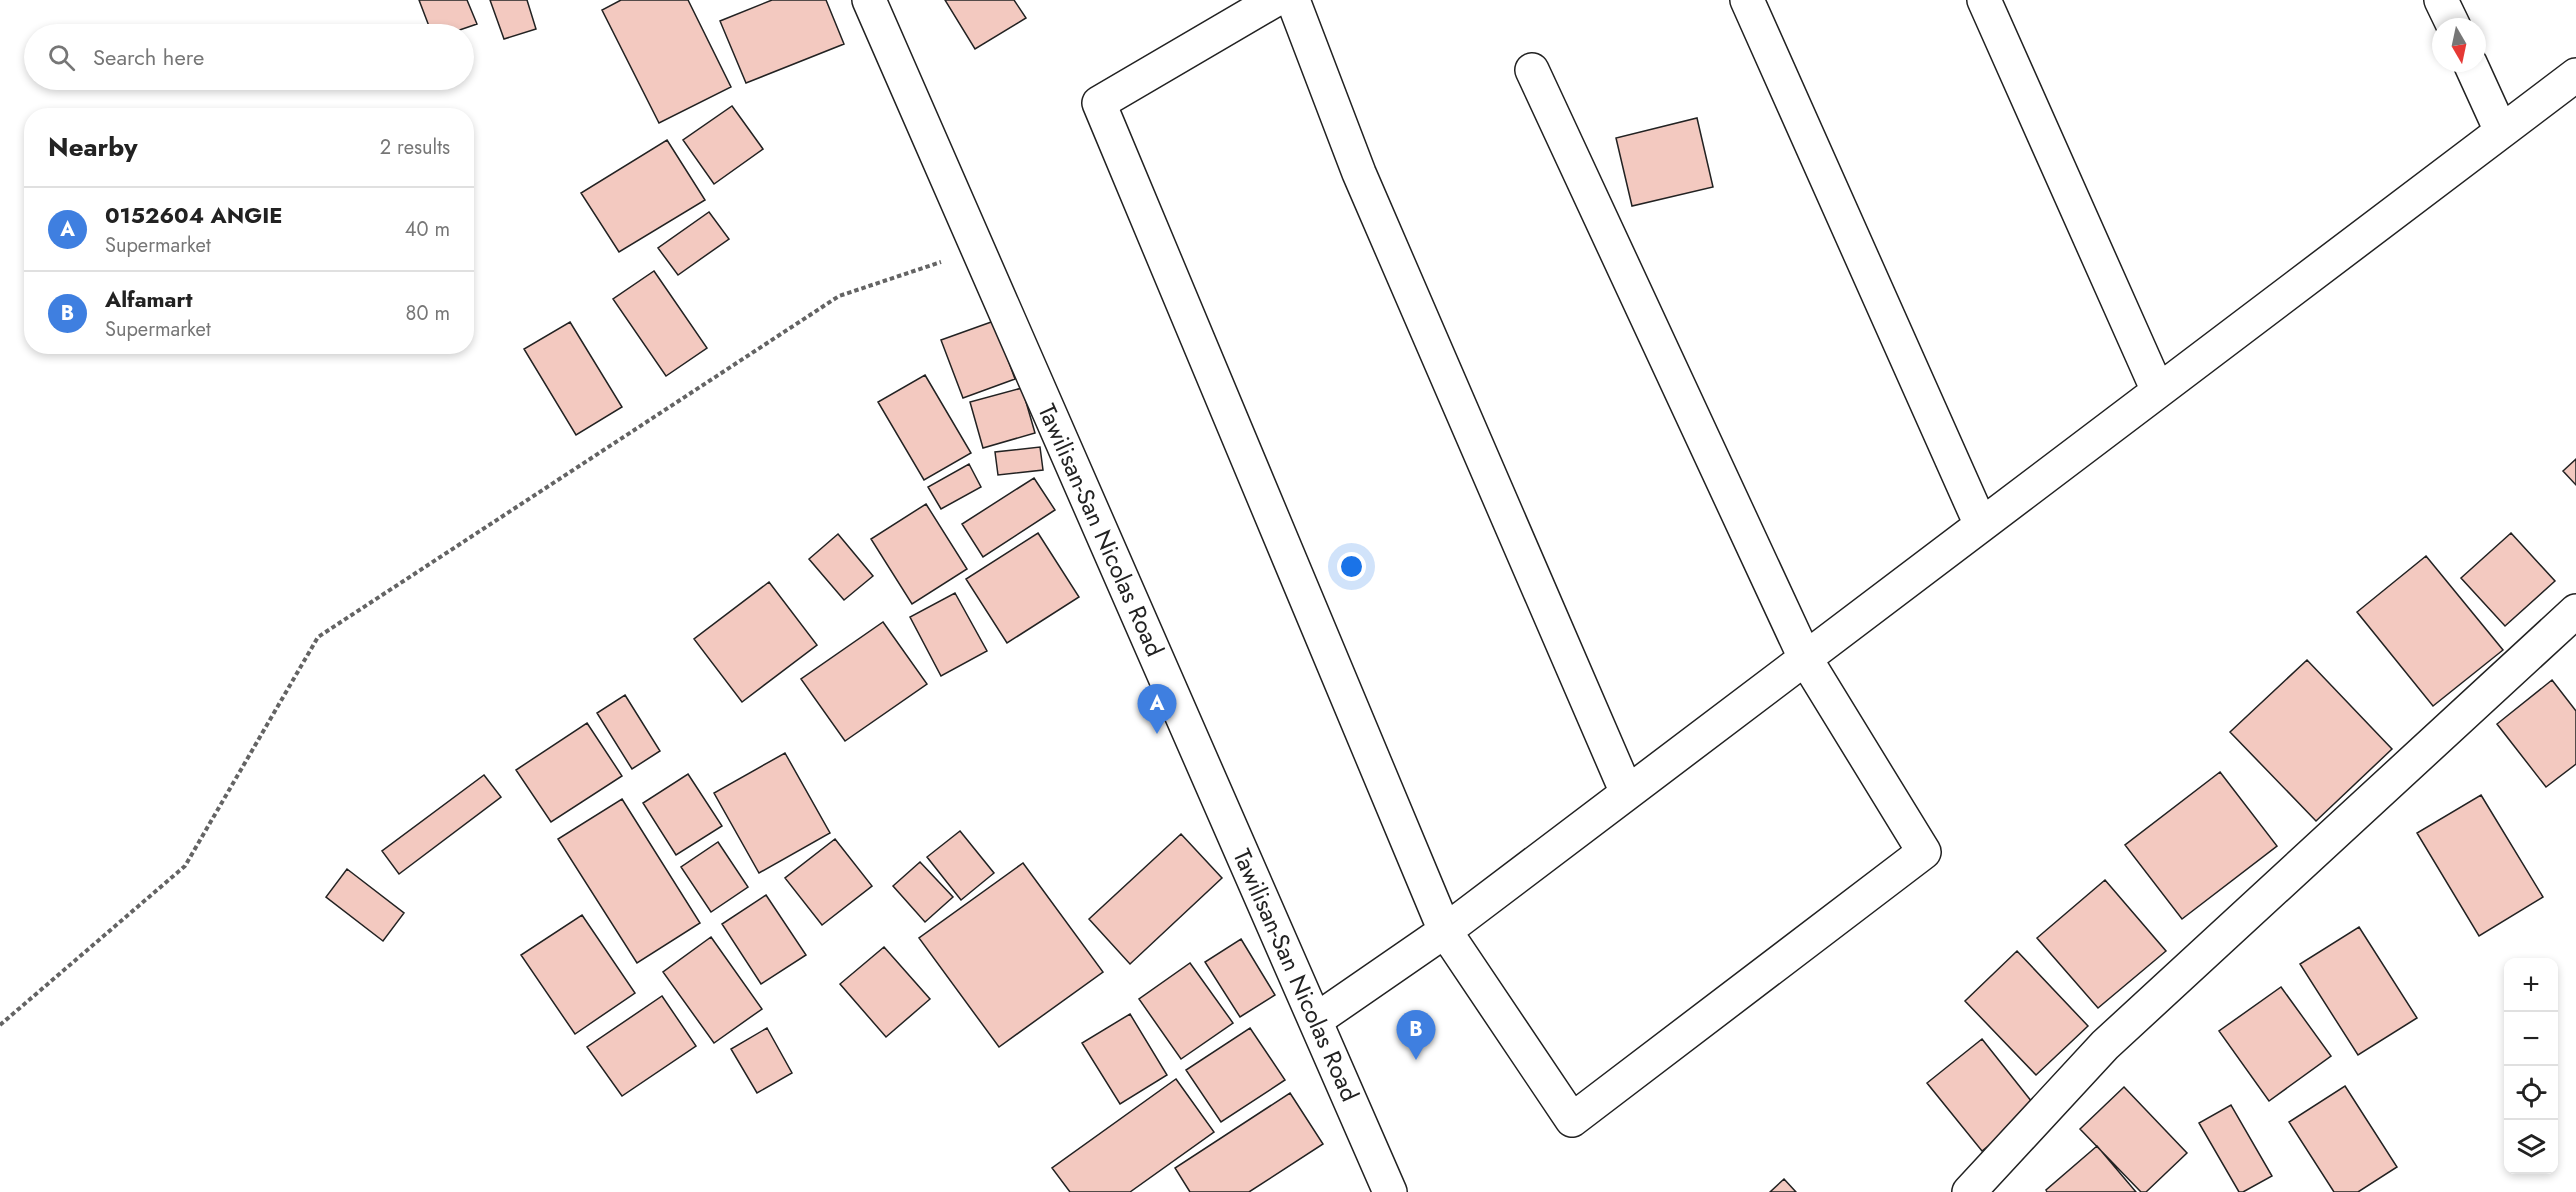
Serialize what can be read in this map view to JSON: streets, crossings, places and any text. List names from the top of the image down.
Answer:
{
  "streets": {
    "street": ["Tawilisan-San Nicolas Road"]
  },
  "north": "bottom",
  "page": {
    "search": "Search here",
    "heading": ["Nearby", "2 results"],
    "list": [
      {
        "mark": "A",
        "name": "0152604 ANGIE",
        "note": "Supermarket",
        "value": "40 m"
      },
      {
        "mark": "B",
        "name": "Alfamart",
        "note": "Supermarket",
        "value": "80 m"
      }
    ],
    "pins": ["A", "B"],
    "map_buttons": ["+", "−"]
  }
}
